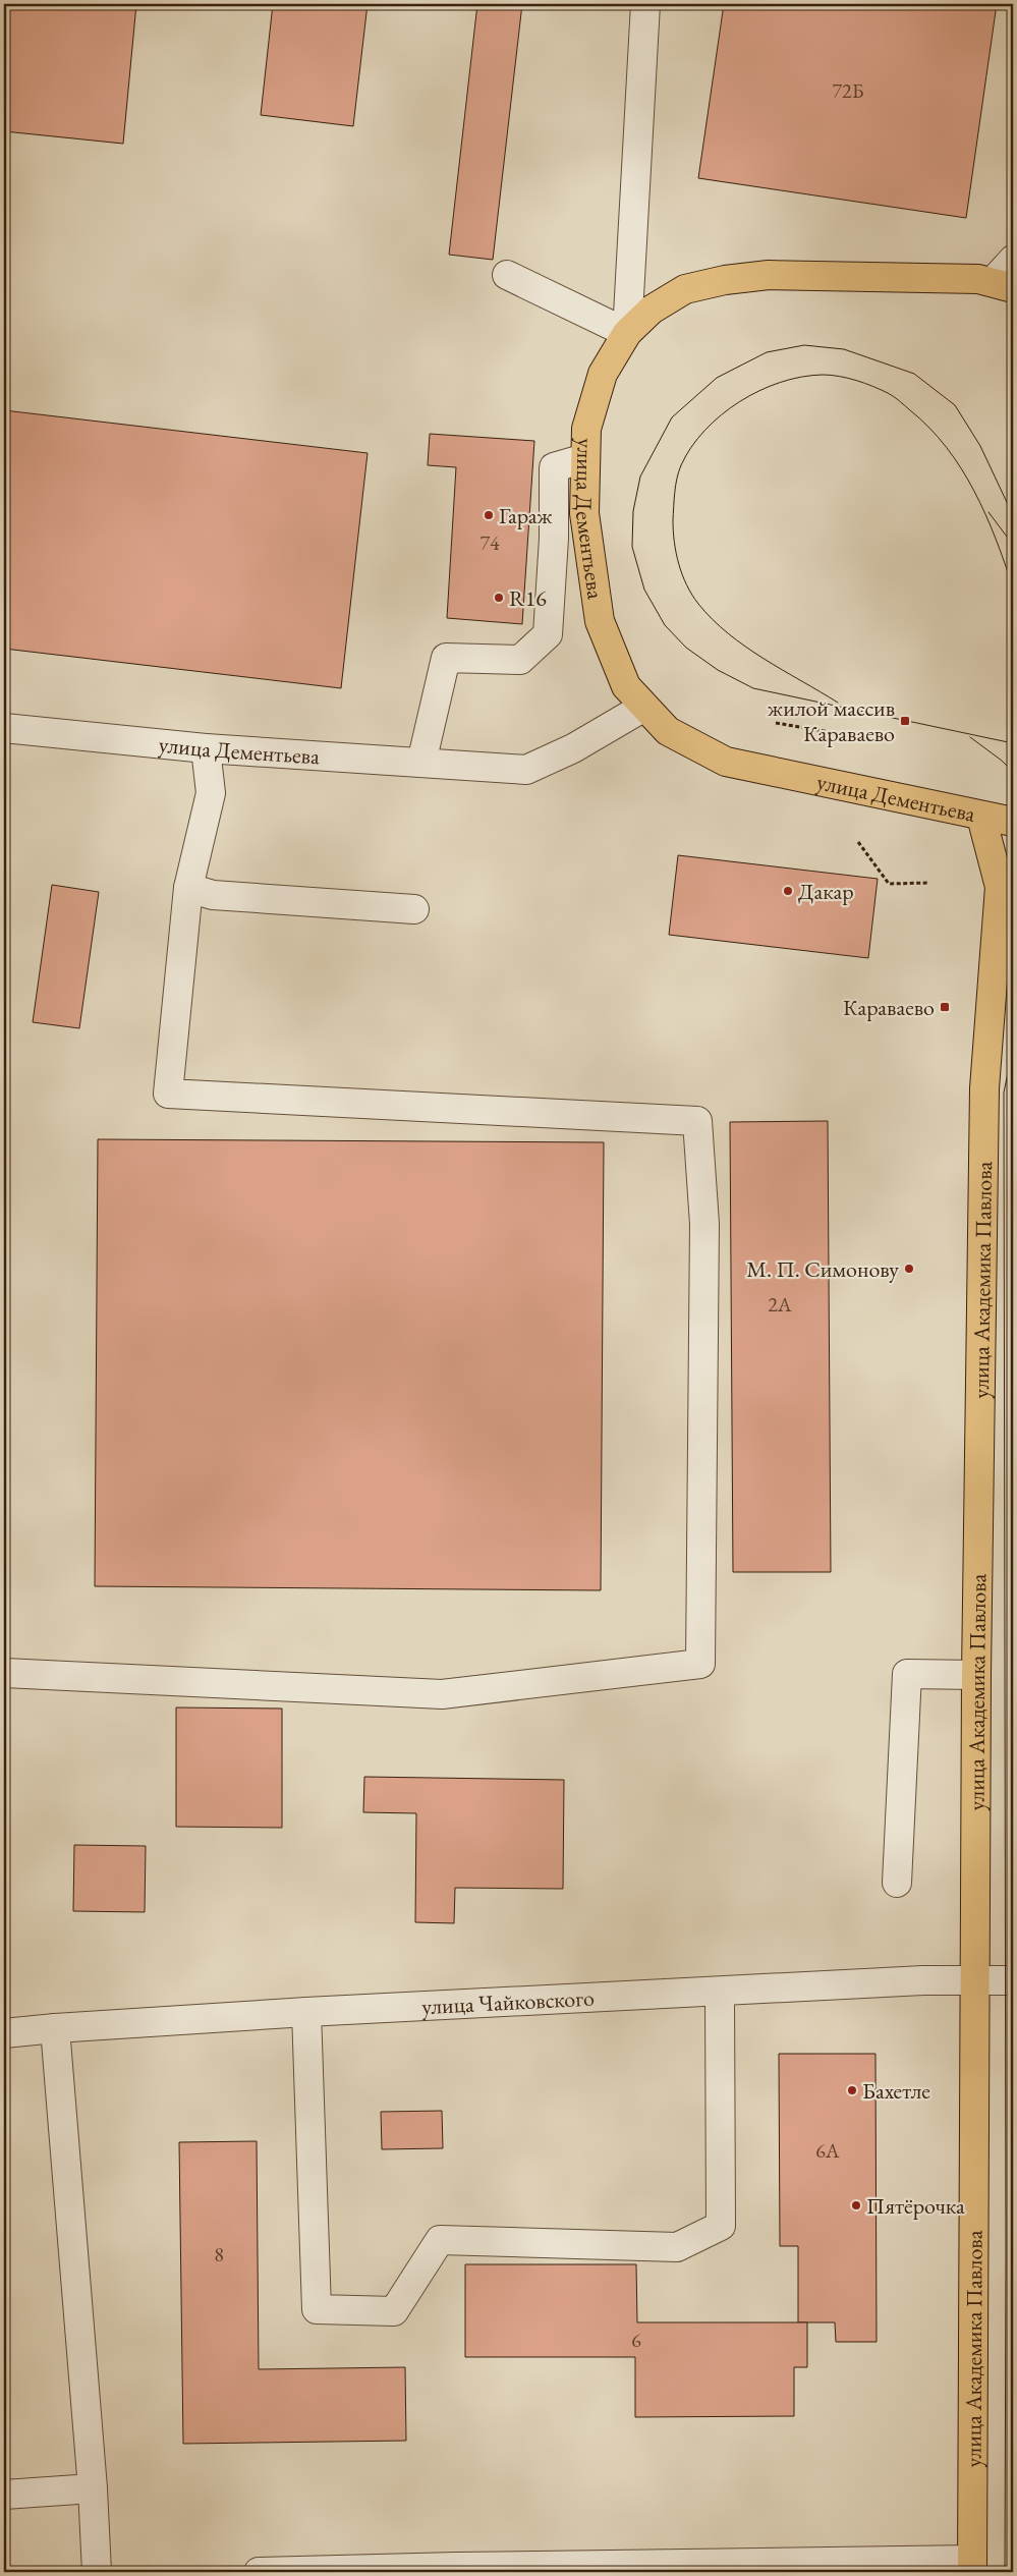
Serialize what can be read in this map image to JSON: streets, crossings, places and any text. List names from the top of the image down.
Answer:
{
  "streets": {
    "main road": ["улица Дементьева", "улица Академика Павлова"],
    "street": ["улица Чайковского"]
  },
  "crossings": [
    ["улица Дементьева", "улица Академика Павлова"],
    ["улица Академика Павлова", "улица Чайковского"]
  ],
  "places": {
    "other": [
      "Гараж",
      "R16",
      "Дакар",
      "М. П. Симонову",
      "Бахетле",
      "Пятёрочка"
    ],
    "transit": ["жилой массив Караваево", "Караваево"]
  },
  "house_numbers": [
    "72Б",
    "74",
    "2А",
    "6А",
    "8",
    "6"
  ]
}
